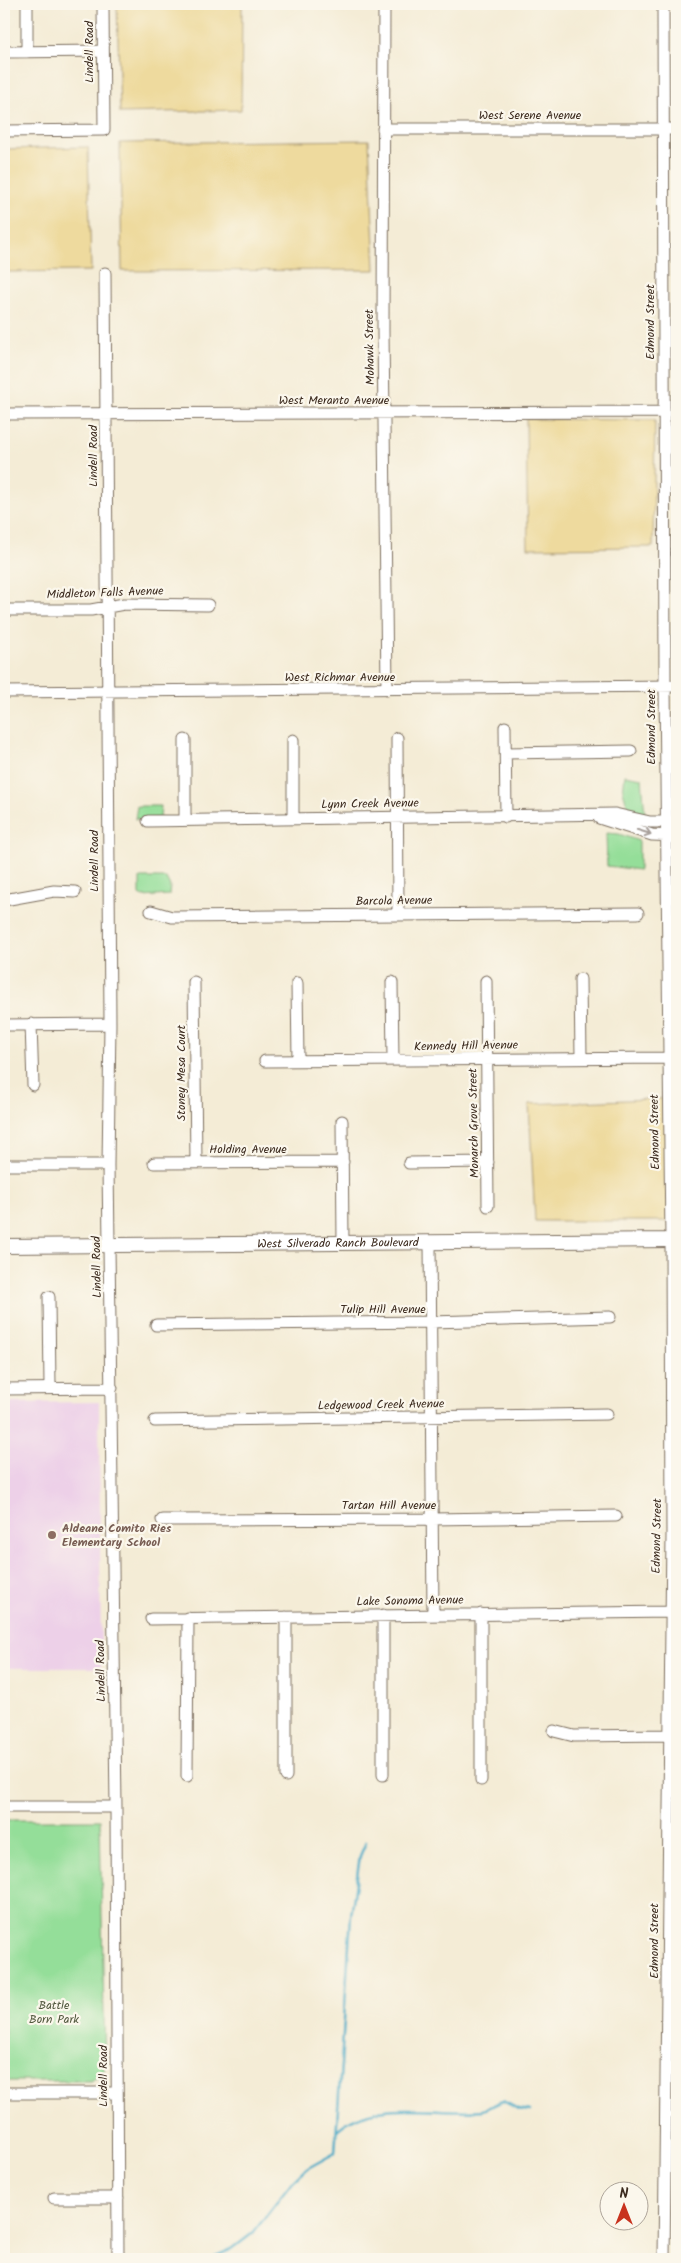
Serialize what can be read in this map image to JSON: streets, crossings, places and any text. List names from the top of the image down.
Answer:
{
  "streets": {
    "main road": ["West Silverado Ranch Boulevard"],
    "street": [
      "Lindell Road",
      "West Serene Avenue",
      "Edmond Street",
      "Mohawk Street",
      "West Meranto Avenue",
      "Middleton Falls Avenue",
      "West Richmar Avenue",
      "Lynn Creek Avenue",
      "Barcola Avenue",
      "Kennedy Hill Avenue",
      "Stoney Mesa Court",
      "Monarch Grove Street",
      "Holding Avenue",
      "Tulip Hill Avenue",
      "Ledgewood Creek Avenue",
      "Tartan Hill Avenue",
      "Lake Sonoma Avenue"
    ]
  },
  "crossings": [
    ["Lindell Road", "West Meranto Avenue"],
    ["Lindell Road", "Middleton Falls Avenue"],
    ["Lindell Road", "West Richmar Avenue"],
    ["Lindell Road", "West Silverado Ranch Boulevard"],
    ["West Serene Avenue", "Edmond Street"],
    ["West Serene Avenue", "Mohawk Street"],
    ["Edmond Street", "West Meranto Avenue"],
    ["Edmond Street", "West Richmar Avenue"],
    ["Edmond Street", "Lynn Creek Avenue"],
    ["Edmond Street", "Kennedy Hill Avenue"],
    ["Edmond Street", "West Silverado Ranch Boulevard"],
    ["Edmond Street", "Lake Sonoma Avenue"],
    ["Mohawk Street", "West Meranto Avenue"],
    ["Mohawk Street", "West Richmar Avenue"],
    ["Kennedy Hill Avenue", "Monarch Grove Street"],
    ["Stoney Mesa Court", "Holding Avenue"]
  ],
  "parks": ["Battle Born Park"],
  "places": ["Aldeane Comito Ries Elementary School"],
  "north": "top"
}
